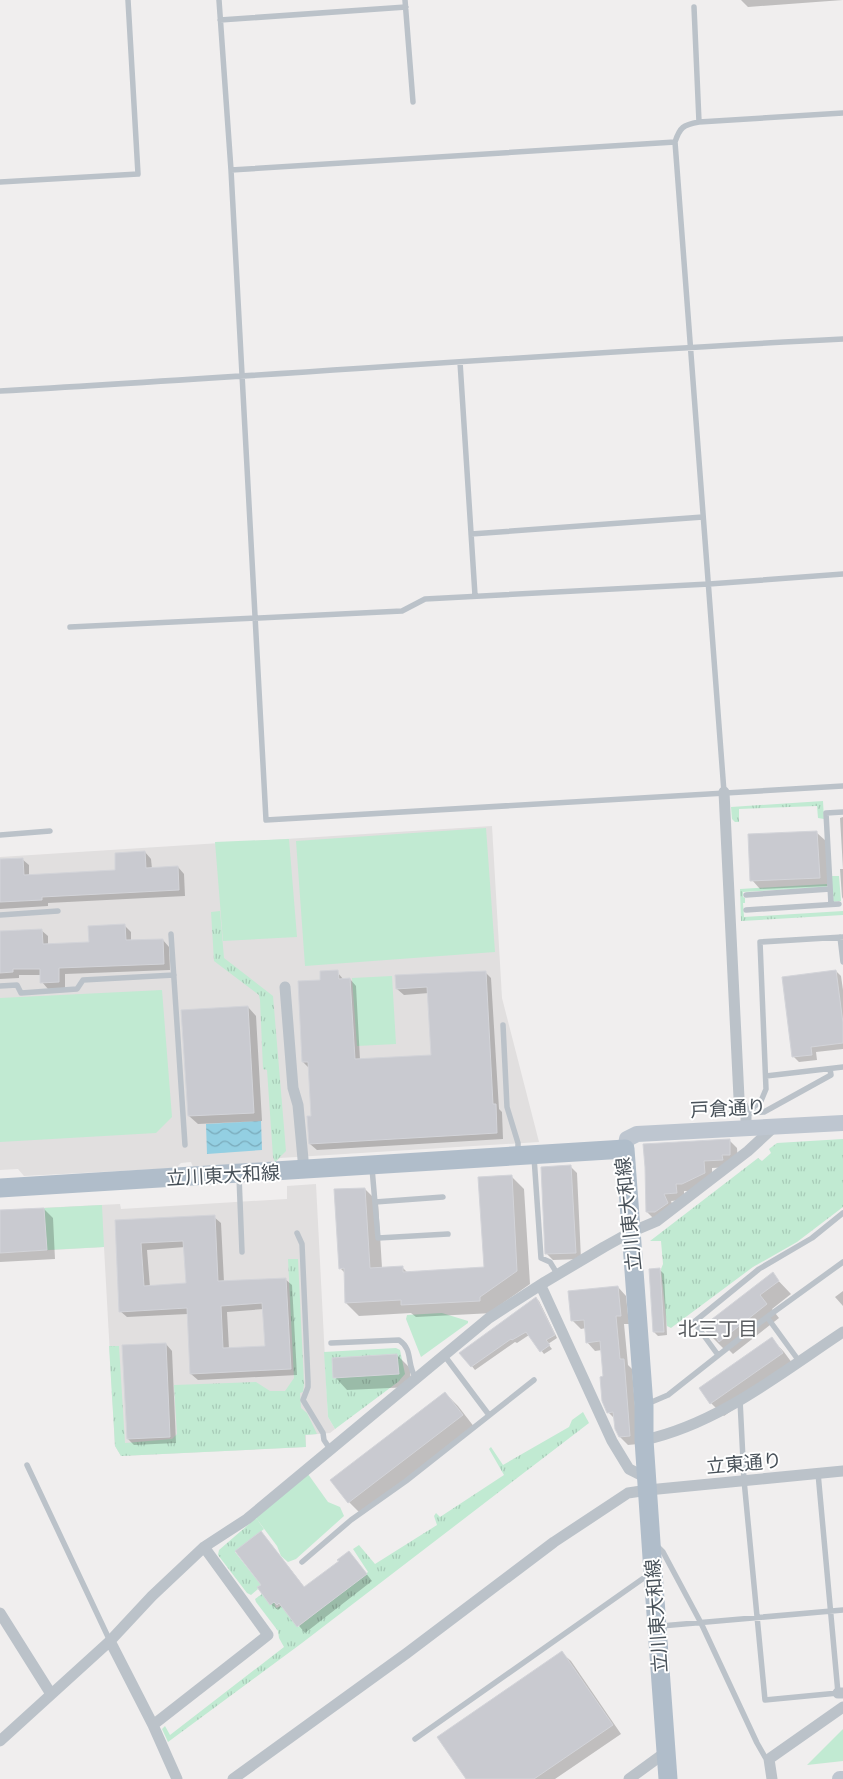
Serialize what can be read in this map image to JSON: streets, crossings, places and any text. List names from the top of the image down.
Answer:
{
  "streets": {
    "main road": ["立川東大和線"],
    "street": ["戸倉通り", "立東通り"]
  },
  "crossings": [
    ["戸倉通り", "立川東大和線"],
    ["立川東大和線", "立東通り"]
  ],
  "districts": ["北三丁目"]
}
